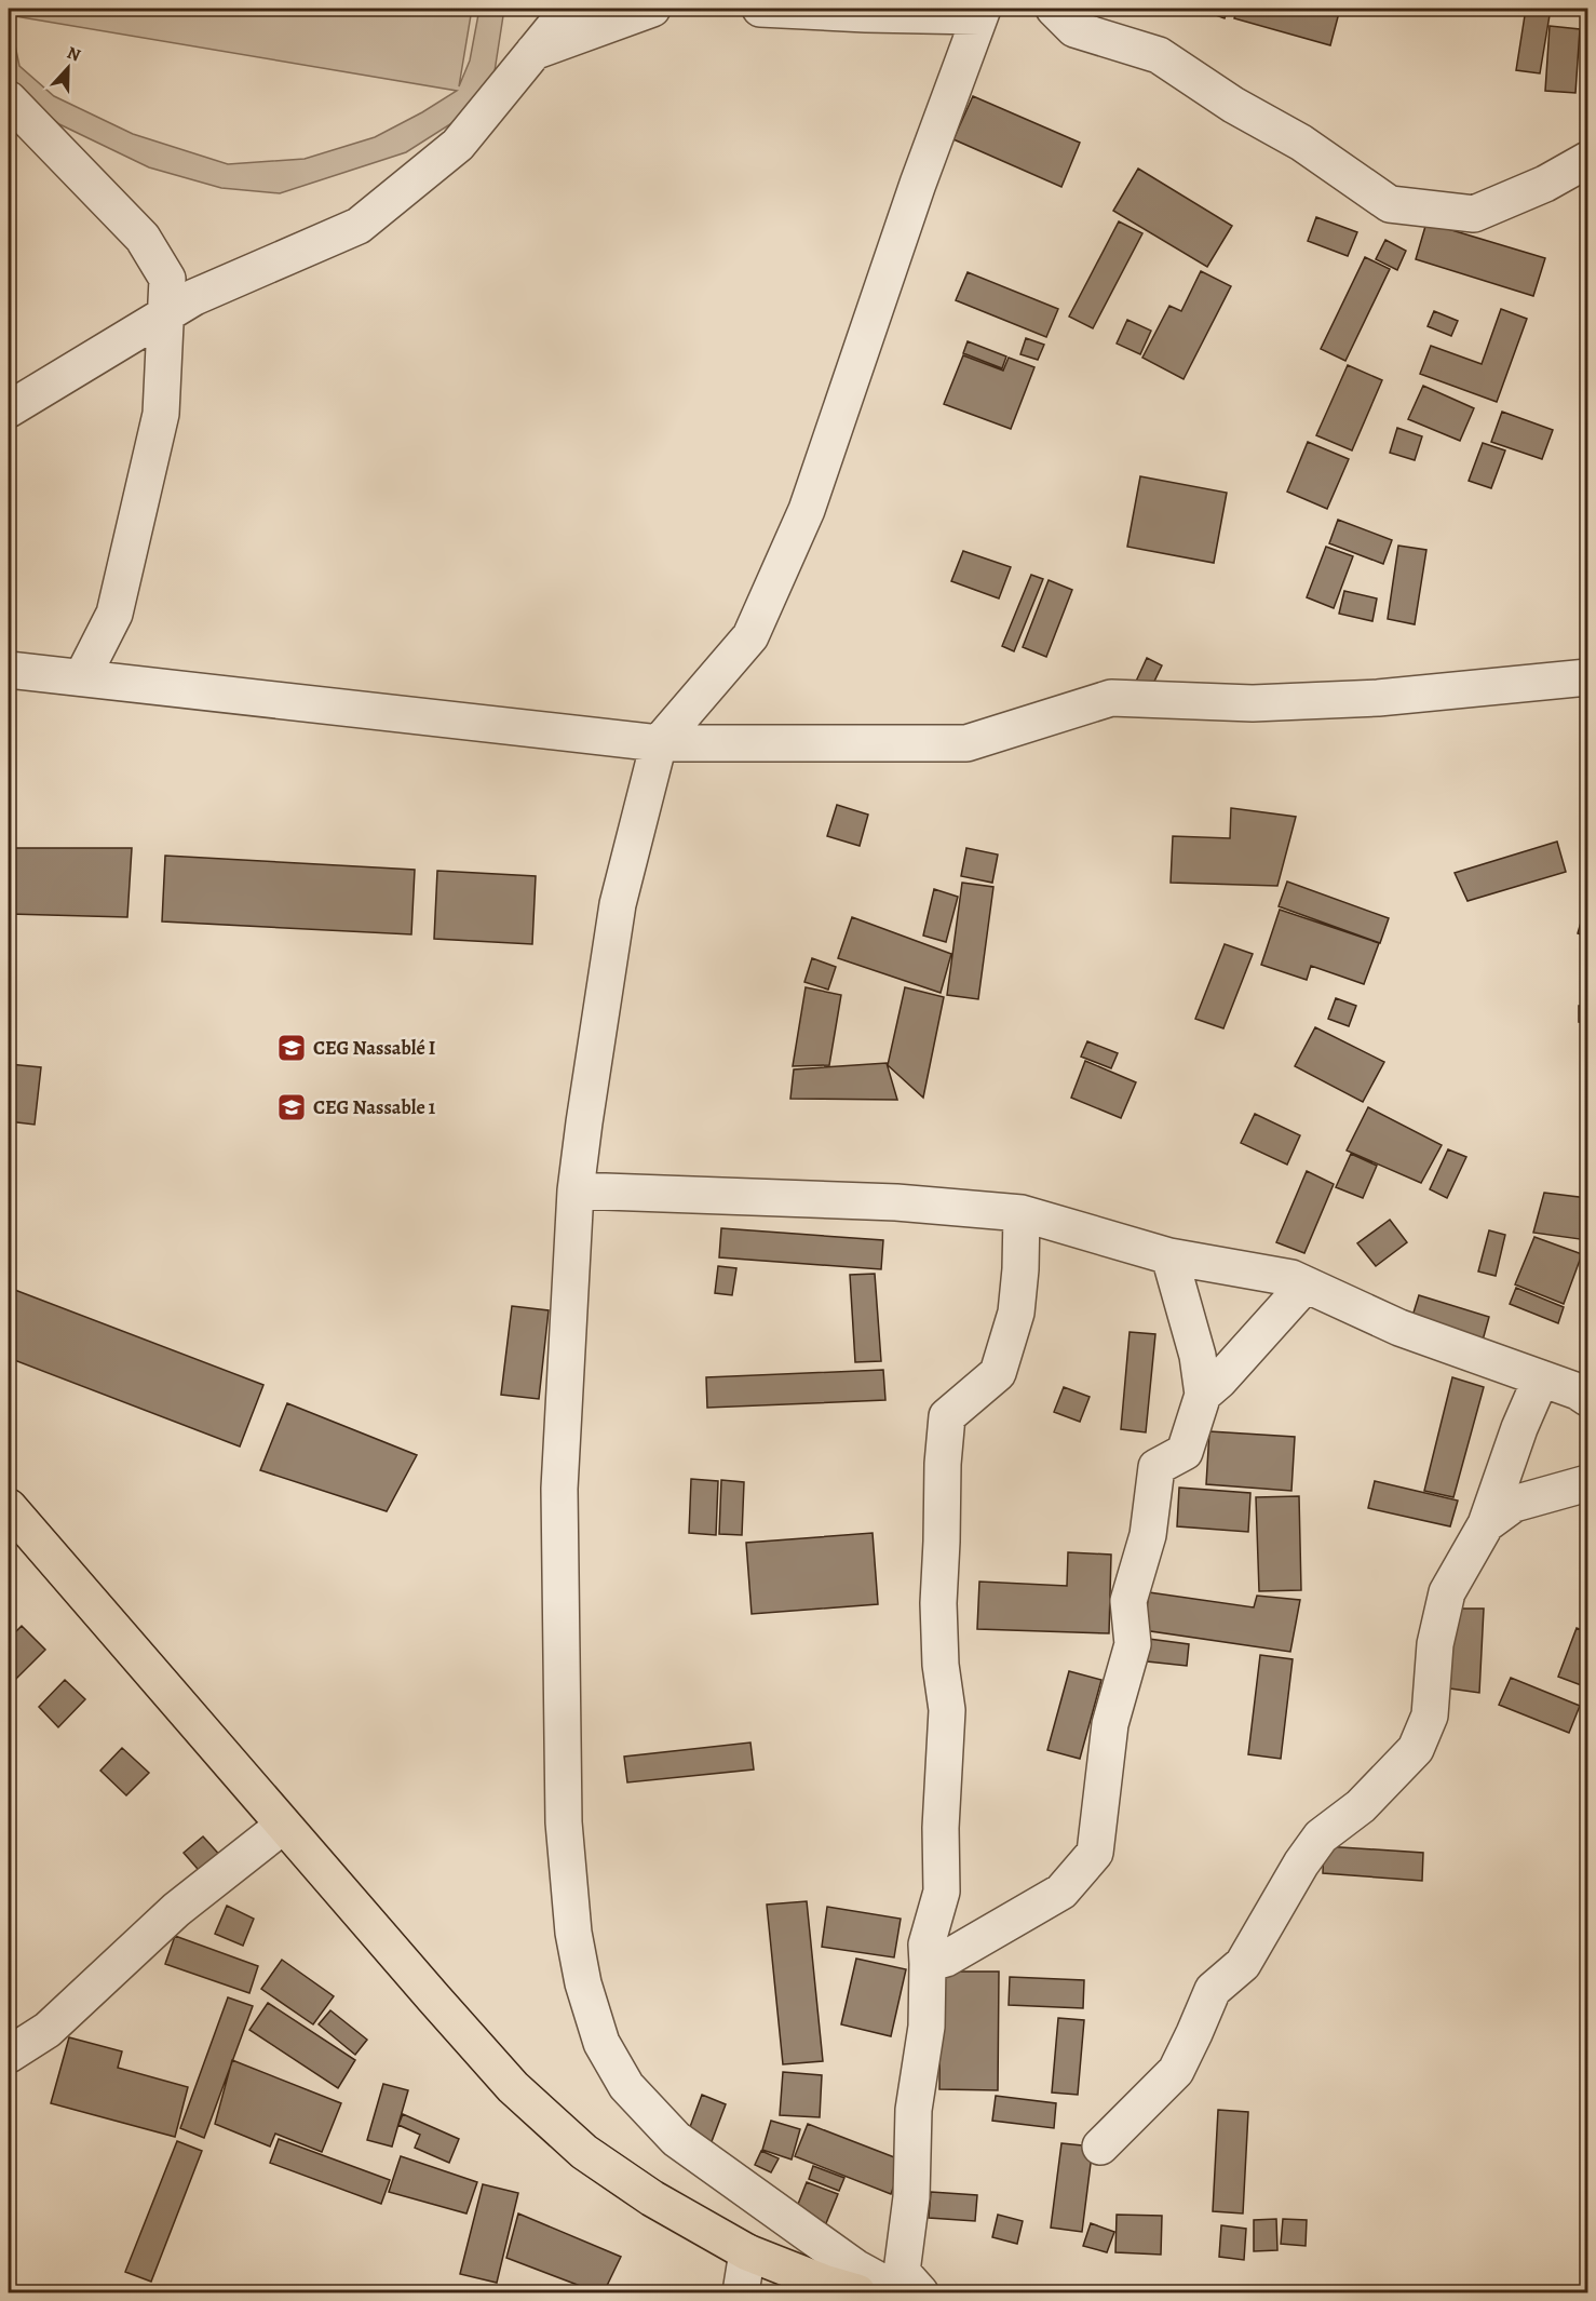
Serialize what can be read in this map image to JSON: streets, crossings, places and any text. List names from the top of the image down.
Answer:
{
  "places": {
    "school or university": ["CEG Nassablé I", "CEG Nassable 1"]
  },
  "north": "top"
}
